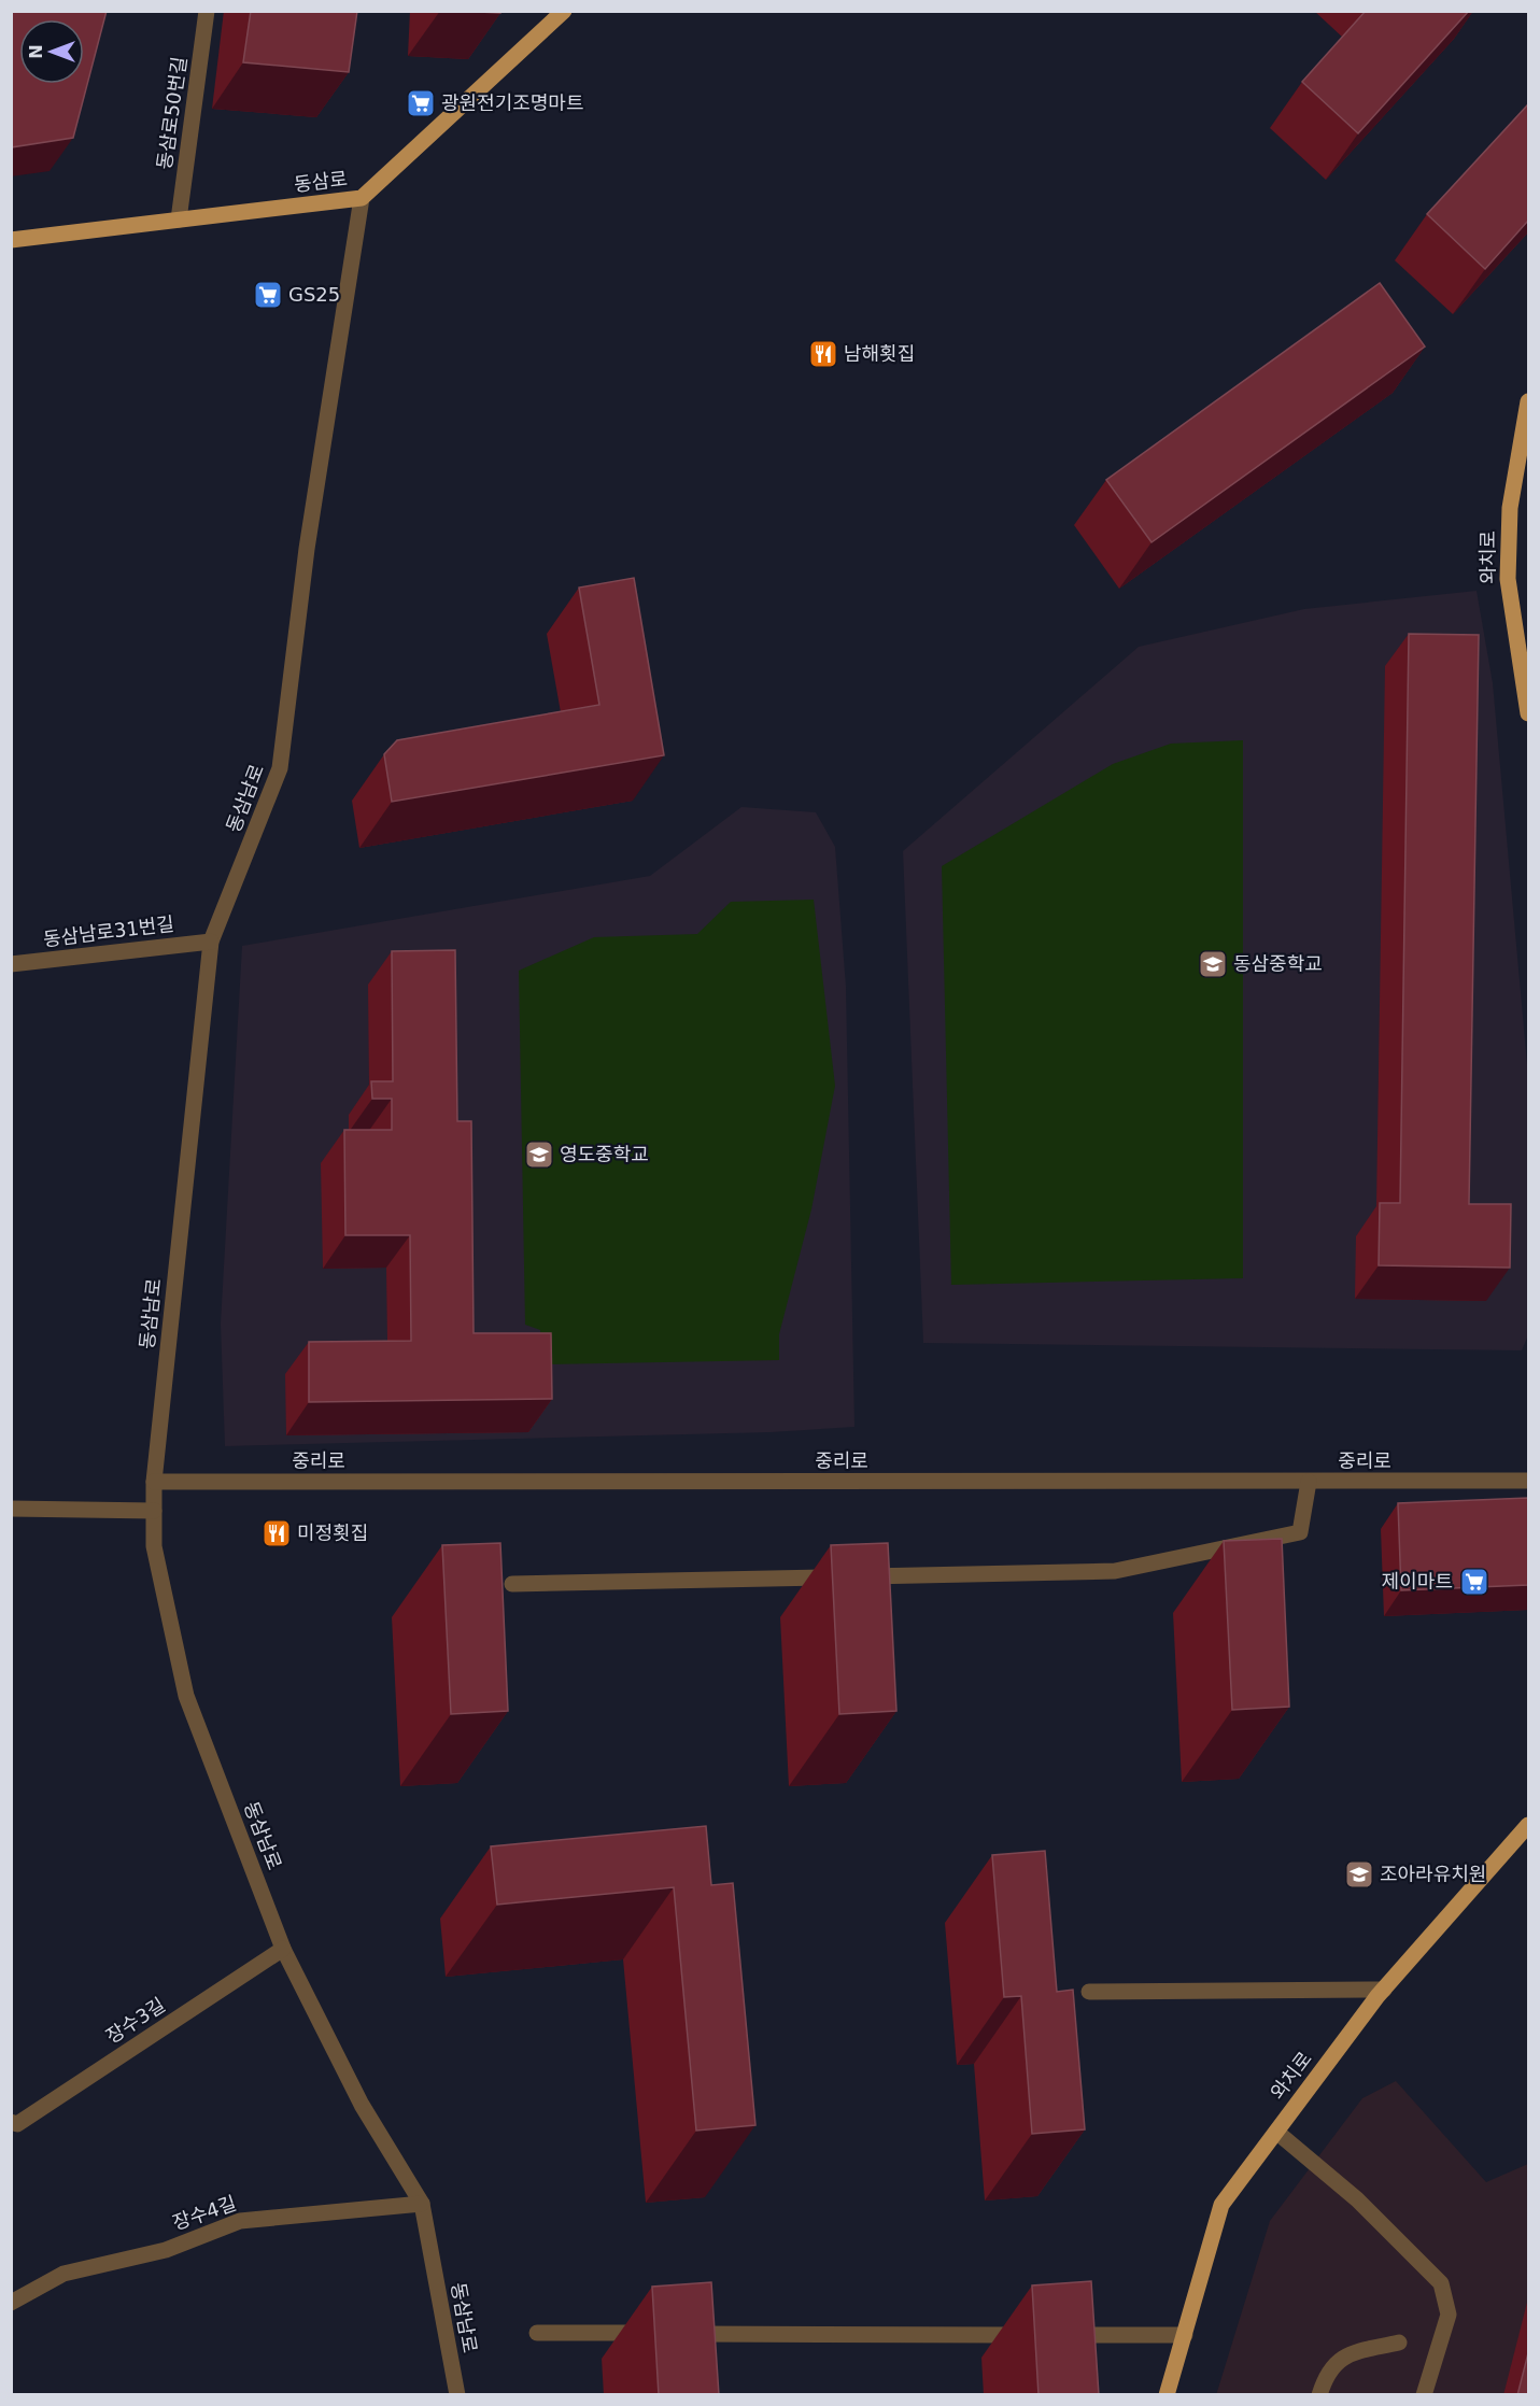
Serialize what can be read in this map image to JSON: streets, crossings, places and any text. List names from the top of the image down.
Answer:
{
  "streets": {
    "main road": ["동삼로", "와치로"],
    "street": [
      "동삼로50번길",
      "동삼남로",
      "동삼남로31번길",
      "중리로",
      "장수3길",
      "장수4길"
    ]
  },
  "crossings": [
    ["동삼로50번길", "동삼로"],
    ["동삼로", "동삼남로"],
    ["동삼남로", "동삼남로31번길"],
    ["동삼남로", "중리로"],
    ["동삼남로", "장수3길"],
    ["동삼남로", "장수4길"]
  ],
  "places": {
    "supermarket": ["광원전기조명마트", "GS25", "제이마트"],
    "restaurant": ["남해횟집", "미정횟집"],
    "school or university": ["동삼중학교", "영도중학교", "조아라유치원"]
  },
  "north": "left"
}
